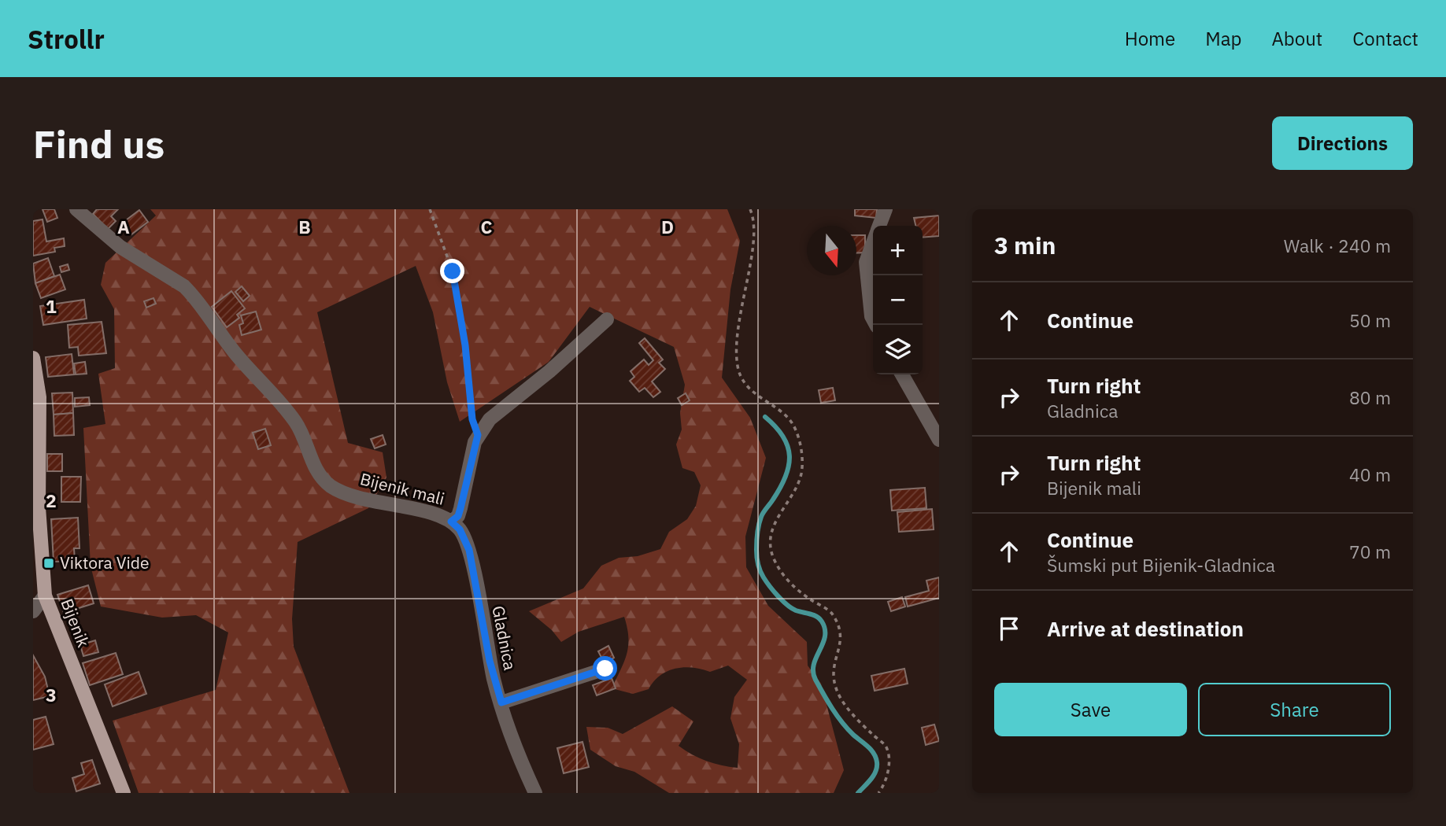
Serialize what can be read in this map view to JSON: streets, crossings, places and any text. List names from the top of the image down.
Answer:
{
  "streets": {
    "main road": ["Bijenik"],
    "street": ["Bijenik mali", "Gladnica"]
  },
  "crossings": [
    ["Bijenik mali", "Gladnica"]
  ],
  "places": {
    "transit": ["Viktora Vide"]
  },
  "north": "bottom",
  "page": {
    "header": "Strollr",
    "nav": [
      "Home",
      "Map",
      "About",
      "Contact"
    ],
    "buttons": [
      "Directions",
      ["Save", "Share"]
    ],
    "title": "Find us",
    "heading": ["3 min", "Walk · 240 m"],
    "map_buttons": ["+", "−"],
    "list": [
      ["Continue", "50 m"],
      ["Turn right", "Gladnica", "80 m"],
      ["Turn right", "Bijenik mali", "40 m"],
      ["Continue", "Šumski put Bijenik-Gladnica", "70 m"],
      "Arrive at destination"
    ]
  },
  "grid": {
    "columns": [
      "A",
      "B",
      "C",
      "D"
    ],
    "rows": ["1", "2", "3"]
  }
}
